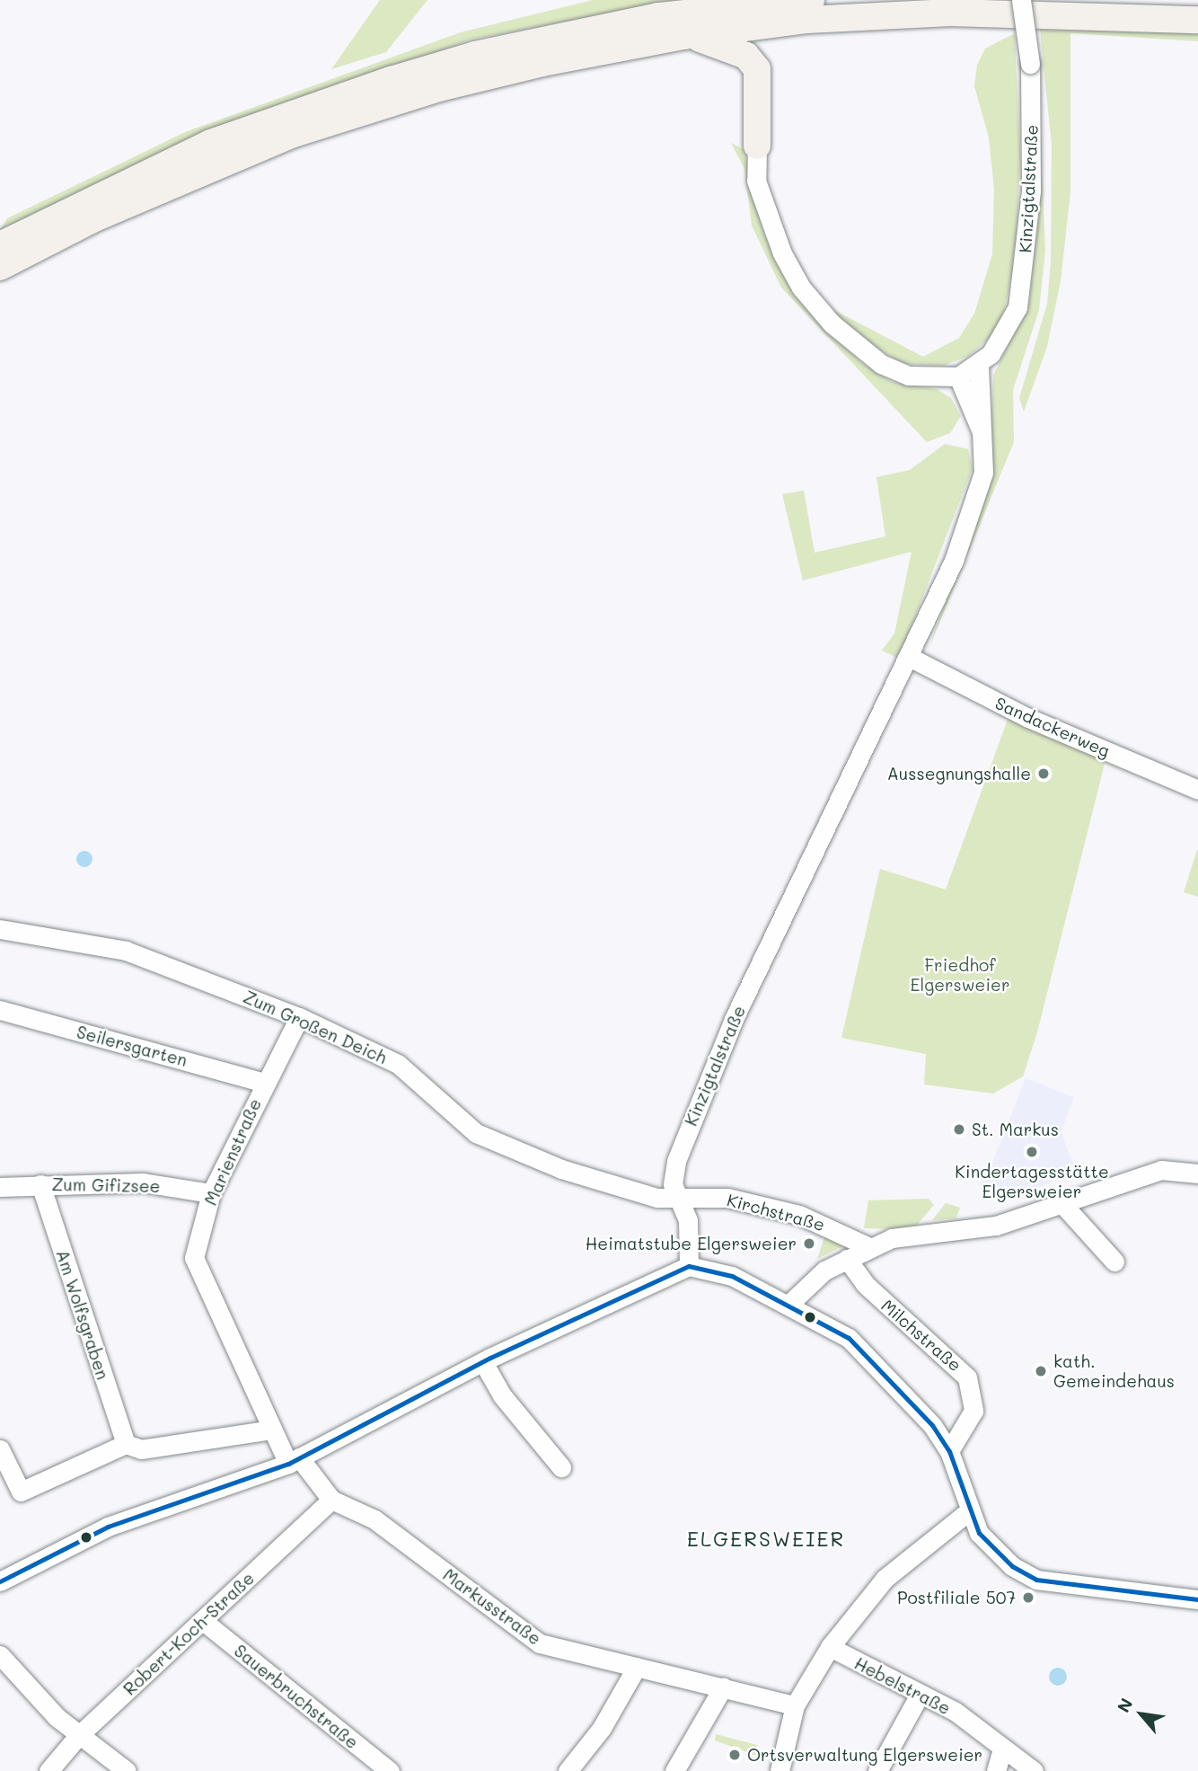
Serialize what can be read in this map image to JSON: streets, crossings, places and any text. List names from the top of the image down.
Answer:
{
  "streets": {
    "street": [
      "Kinzigtalstraße",
      "Sandackerweg",
      "Zum Großen Deich",
      "Seilersgarten",
      "Marienstraße",
      "Zum Gifizsee",
      "Kirchstraße",
      "Am Wolfsgraben",
      "Milchstraße",
      "Markusstraße",
      "Robert-Koch-Straße",
      "Hebelstraße",
      "Sauerbruchstraße"
    ]
  },
  "crossings": [
    ["Kinzigtalstraße", "Sandackerweg"],
    ["Kinzigtalstraße", "Zum Großen Deich"],
    ["Kinzigtalstraße", "Kirchstraße"],
    ["Zum Großen Deich", "Marienstraße"],
    ["Zum Großen Deich", "Kirchstraße"],
    ["Seilersgarten", "Marienstraße"],
    ["Marienstraße", "Zum Gifizsee"],
    ["Marienstraße", "Markusstraße"],
    ["Zum Gifizsee", "Am Wolfsgraben"],
    ["Markusstraße", "Robert-Koch-Straße"],
    ["Robert-Koch-Straße", "Sauerbruchstraße"]
  ],
  "districts": ["ELGERSWEIER"],
  "parks": ["Friedhof Elgersweier"],
  "places": [
    "Aussegnungshalle",
    "St. Markus",
    "Kindertagesstätte Elgersweier",
    "Heimatstube Elgersweier",
    "kath. Gemeindehaus",
    "Postfiliale 507",
    "Ortsverwaltung Elgersweier"
  ],
  "north": "top left"
}
